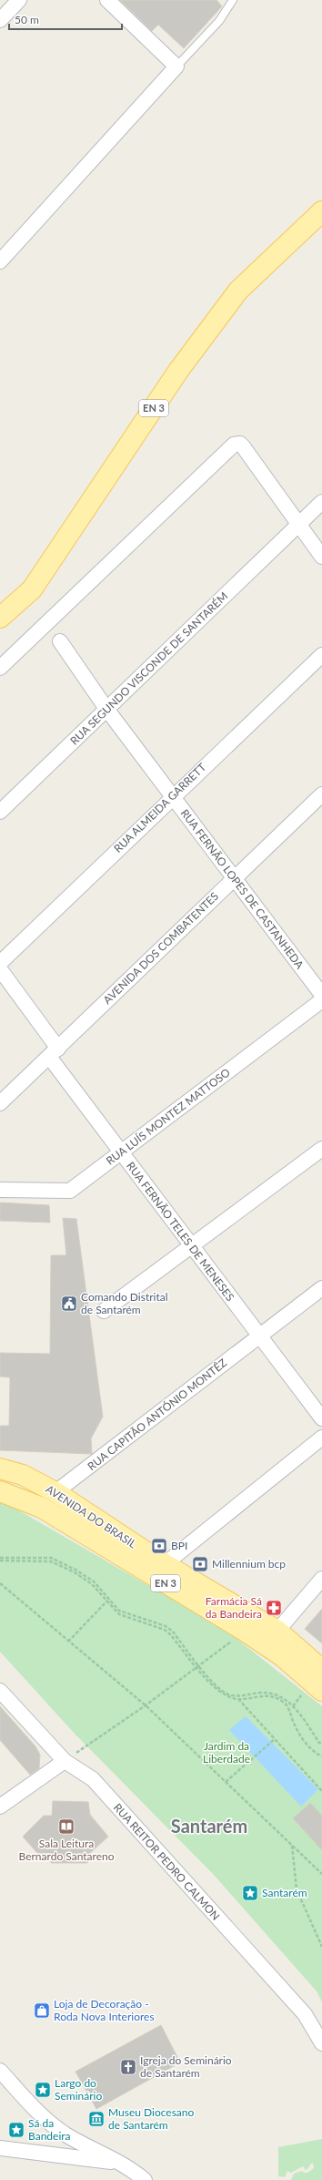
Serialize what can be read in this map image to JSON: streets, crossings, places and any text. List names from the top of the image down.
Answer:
{
  "streets": {
    "main road": ["EN 3", "AVENIDA DO BRASIL"],
    "street": [
      "RUA SEGUNDO VISCONDE DE SANTARÉM",
      "RUA ALMEIDA GARRETT",
      "RUA FERNÃO LOPES DE CASTANHEDA",
      "AVENIDA DOS COMBATENTES",
      "RUA LUÍS MONTEZ MATTOSO",
      "RUA FERNÃO TELES DE MENESES",
      "RUA CAPITÃO ANTÓNIO MONTÊZ",
      "RUA REITOR PEDRO CALMON"
    ]
  },
  "crossings": [
    ["RUA SEGUNDO VISCONDE DE SANTARÉM", "RUA FERNÃO LOPES DE CASTANHEDA"],
    ["RUA ALMEIDA GARRETT", "RUA FERNÃO LOPES DE CASTANHEDA"],
    ["RUA FERNÃO LOPES DE CASTANHEDA", "AVENIDA DOS COMBATENTES"],
    ["AVENIDA DOS COMBATENTES", "RUA FERNÃO TELES DE MENESES"],
    ["RUA LUÍS MONTEZ MATTOSO", "RUA FERNÃO TELES DE MENESES"],
    ["RUA FERNÃO TELES DE MENESES", "RUA CAPITÃO ANTÓNIO MONTÊZ"],
    ["RUA CAPITÃO ANTÓNIO MONTÊZ", "AVENIDA DO BRASIL"]
  ],
  "districts": ["Santarém"],
  "parks": ["Jardim da Liberdade"],
  "places": {
    "public building": ["Comando Distrital de Santarém"],
    "bank": ["BPI", "Millennium bcp"],
    "pharmacy": ["Farmácia Sá da Bandeira"],
    "library": ["Sala Leitura Bernardo Santareno"],
    "place": ["Santarém", "Largo do Seminário", "Sá da Bandeira"],
    "shop": ["Loja de Decoração - Roda Nova Interiores"],
    "church": ["Igreja do Seminário de Santarém"],
    "museum": ["Museu Diocesano de Santarém"]
  },
  "scale_bar": "50 m"
}
